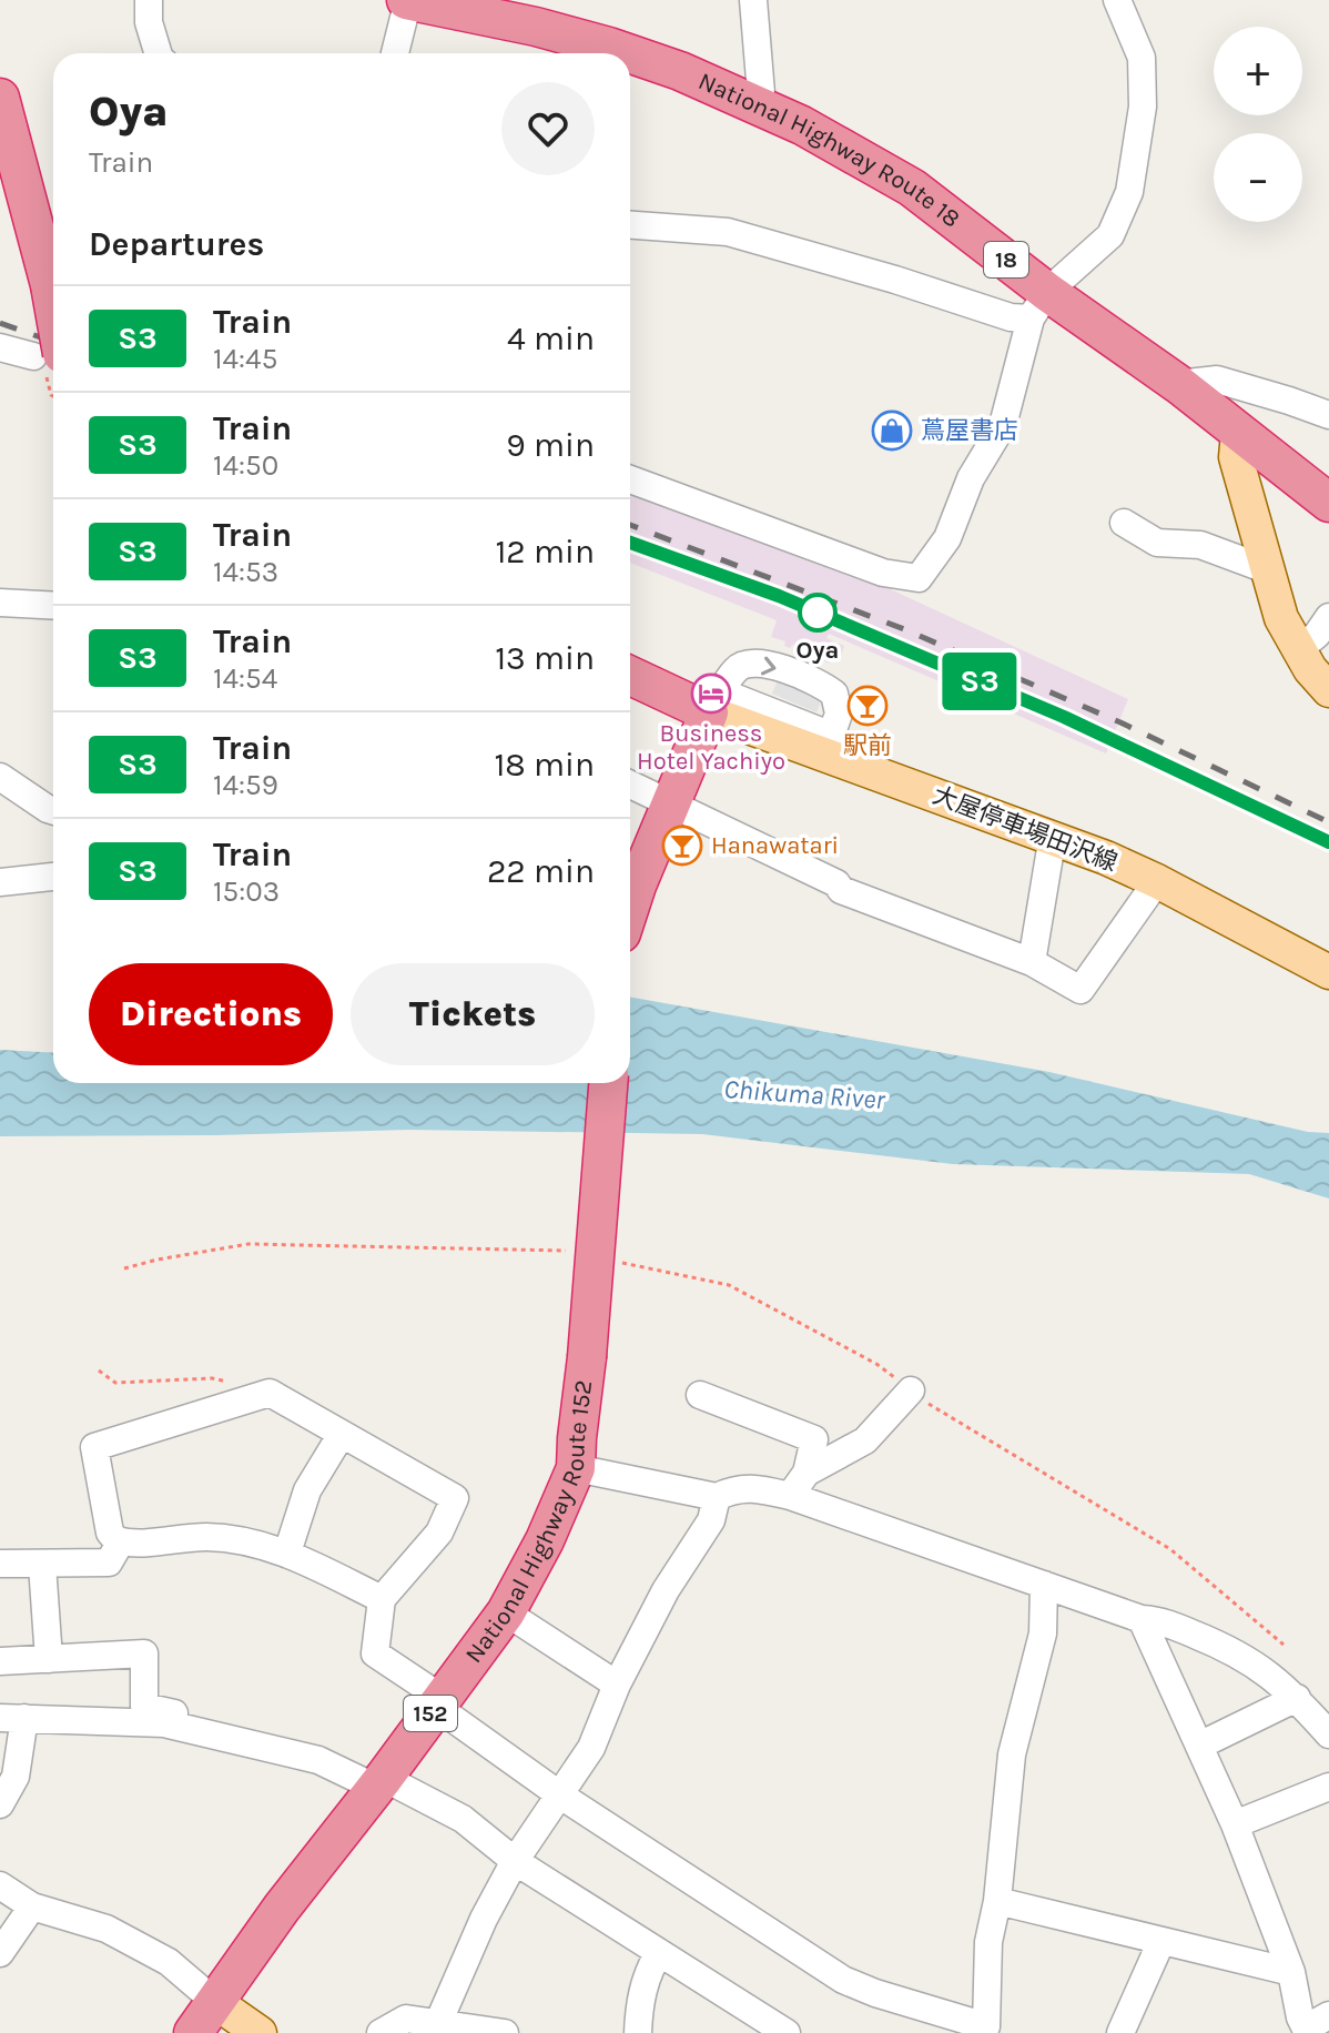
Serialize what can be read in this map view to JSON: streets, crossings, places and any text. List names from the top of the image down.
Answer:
{
  "streets": {
    "highway": [
      "National Highway Route 18",
      "18",
      "National Highway Route 152",
      "152"
    ],
    "main road": ["大屋停車場田沢線"]
  },
  "water": ["Chikuma River"],
  "places": {
    "shop": ["蔦屋書店"],
    "other": ["Oya"],
    "hotel": ["Business Hotel Yachiyo"],
    "bar": ["駅前", "Hanawatari"]
  },
  "page": {
    "on_map": "S3",
    "map_buttons": ["+", "−"],
    "heading": [
      ["Oya", "Train"],
      "Departures"
    ],
    "list": [
      {
        "mark": "S3",
        "name": "Train",
        "note": "14:45",
        "value": "4 min"
      },
      {
        "mark": "S3",
        "name": "Train",
        "note": "14:50",
        "value": "9 min"
      },
      {
        "mark": "S3",
        "name": "Train",
        "note": "14:53",
        "value": "12 min"
      },
      {
        "mark": "S3",
        "name": "Train",
        "note": "14:54",
        "value": "13 min"
      },
      {
        "mark": "S3",
        "name": "Train",
        "note": "14:59",
        "value": "18 min"
      },
      {
        "mark": "S3",
        "name": "Train",
        "note": "15:03",
        "value": "22 min"
      }
    ],
    "buttons": ["Directions", "Tickets"]
  }
}
